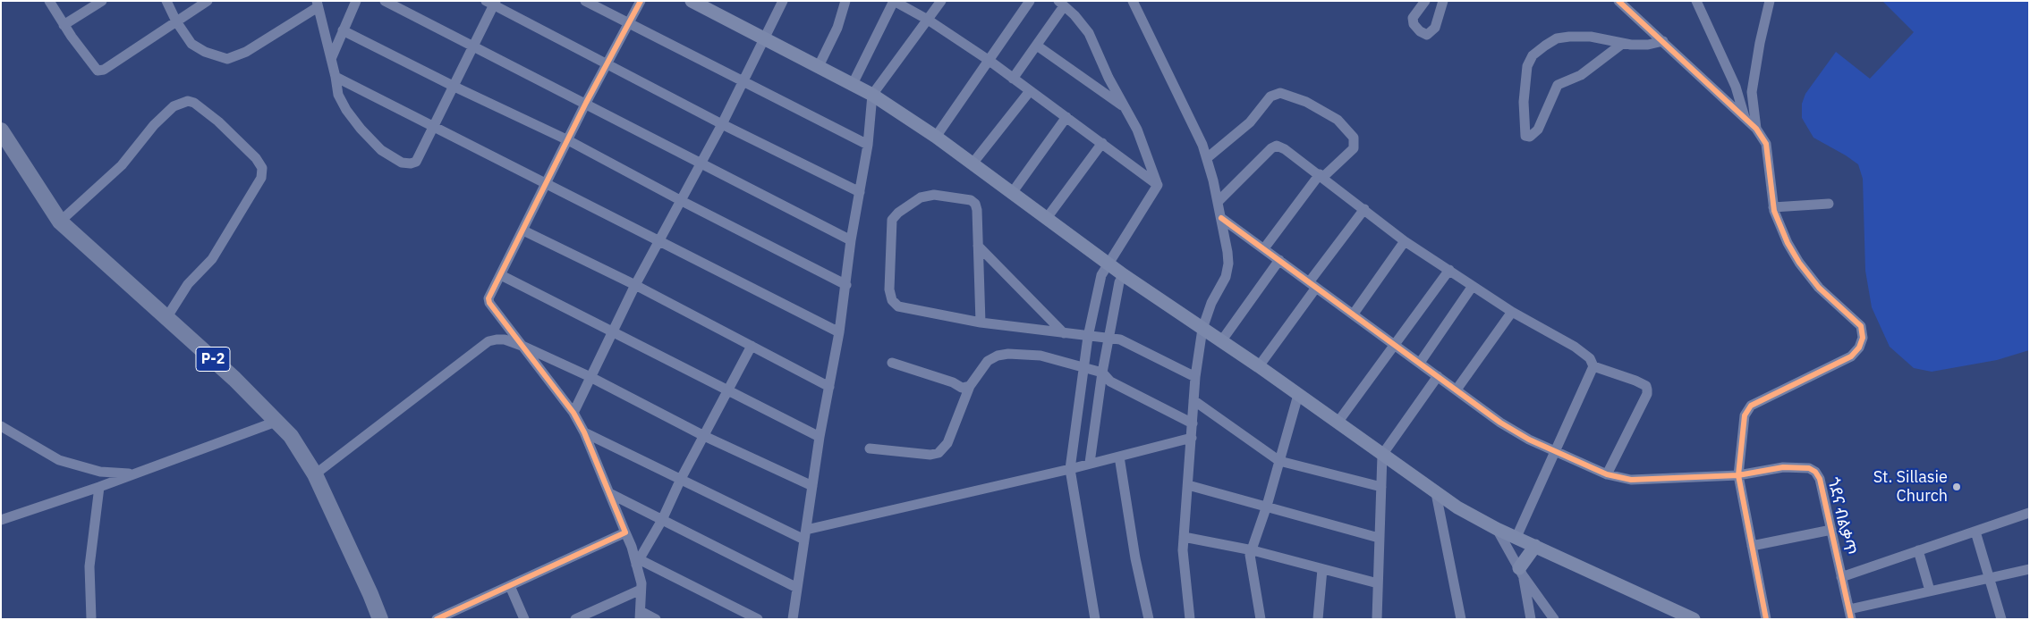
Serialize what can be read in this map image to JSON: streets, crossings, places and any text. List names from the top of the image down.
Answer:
{
  "streets": {
    "highway": ["P-2"],
    "street": ["ጎደና ብልቃጥ"]
  },
  "places": ["St. Sillasie Church"]
}
